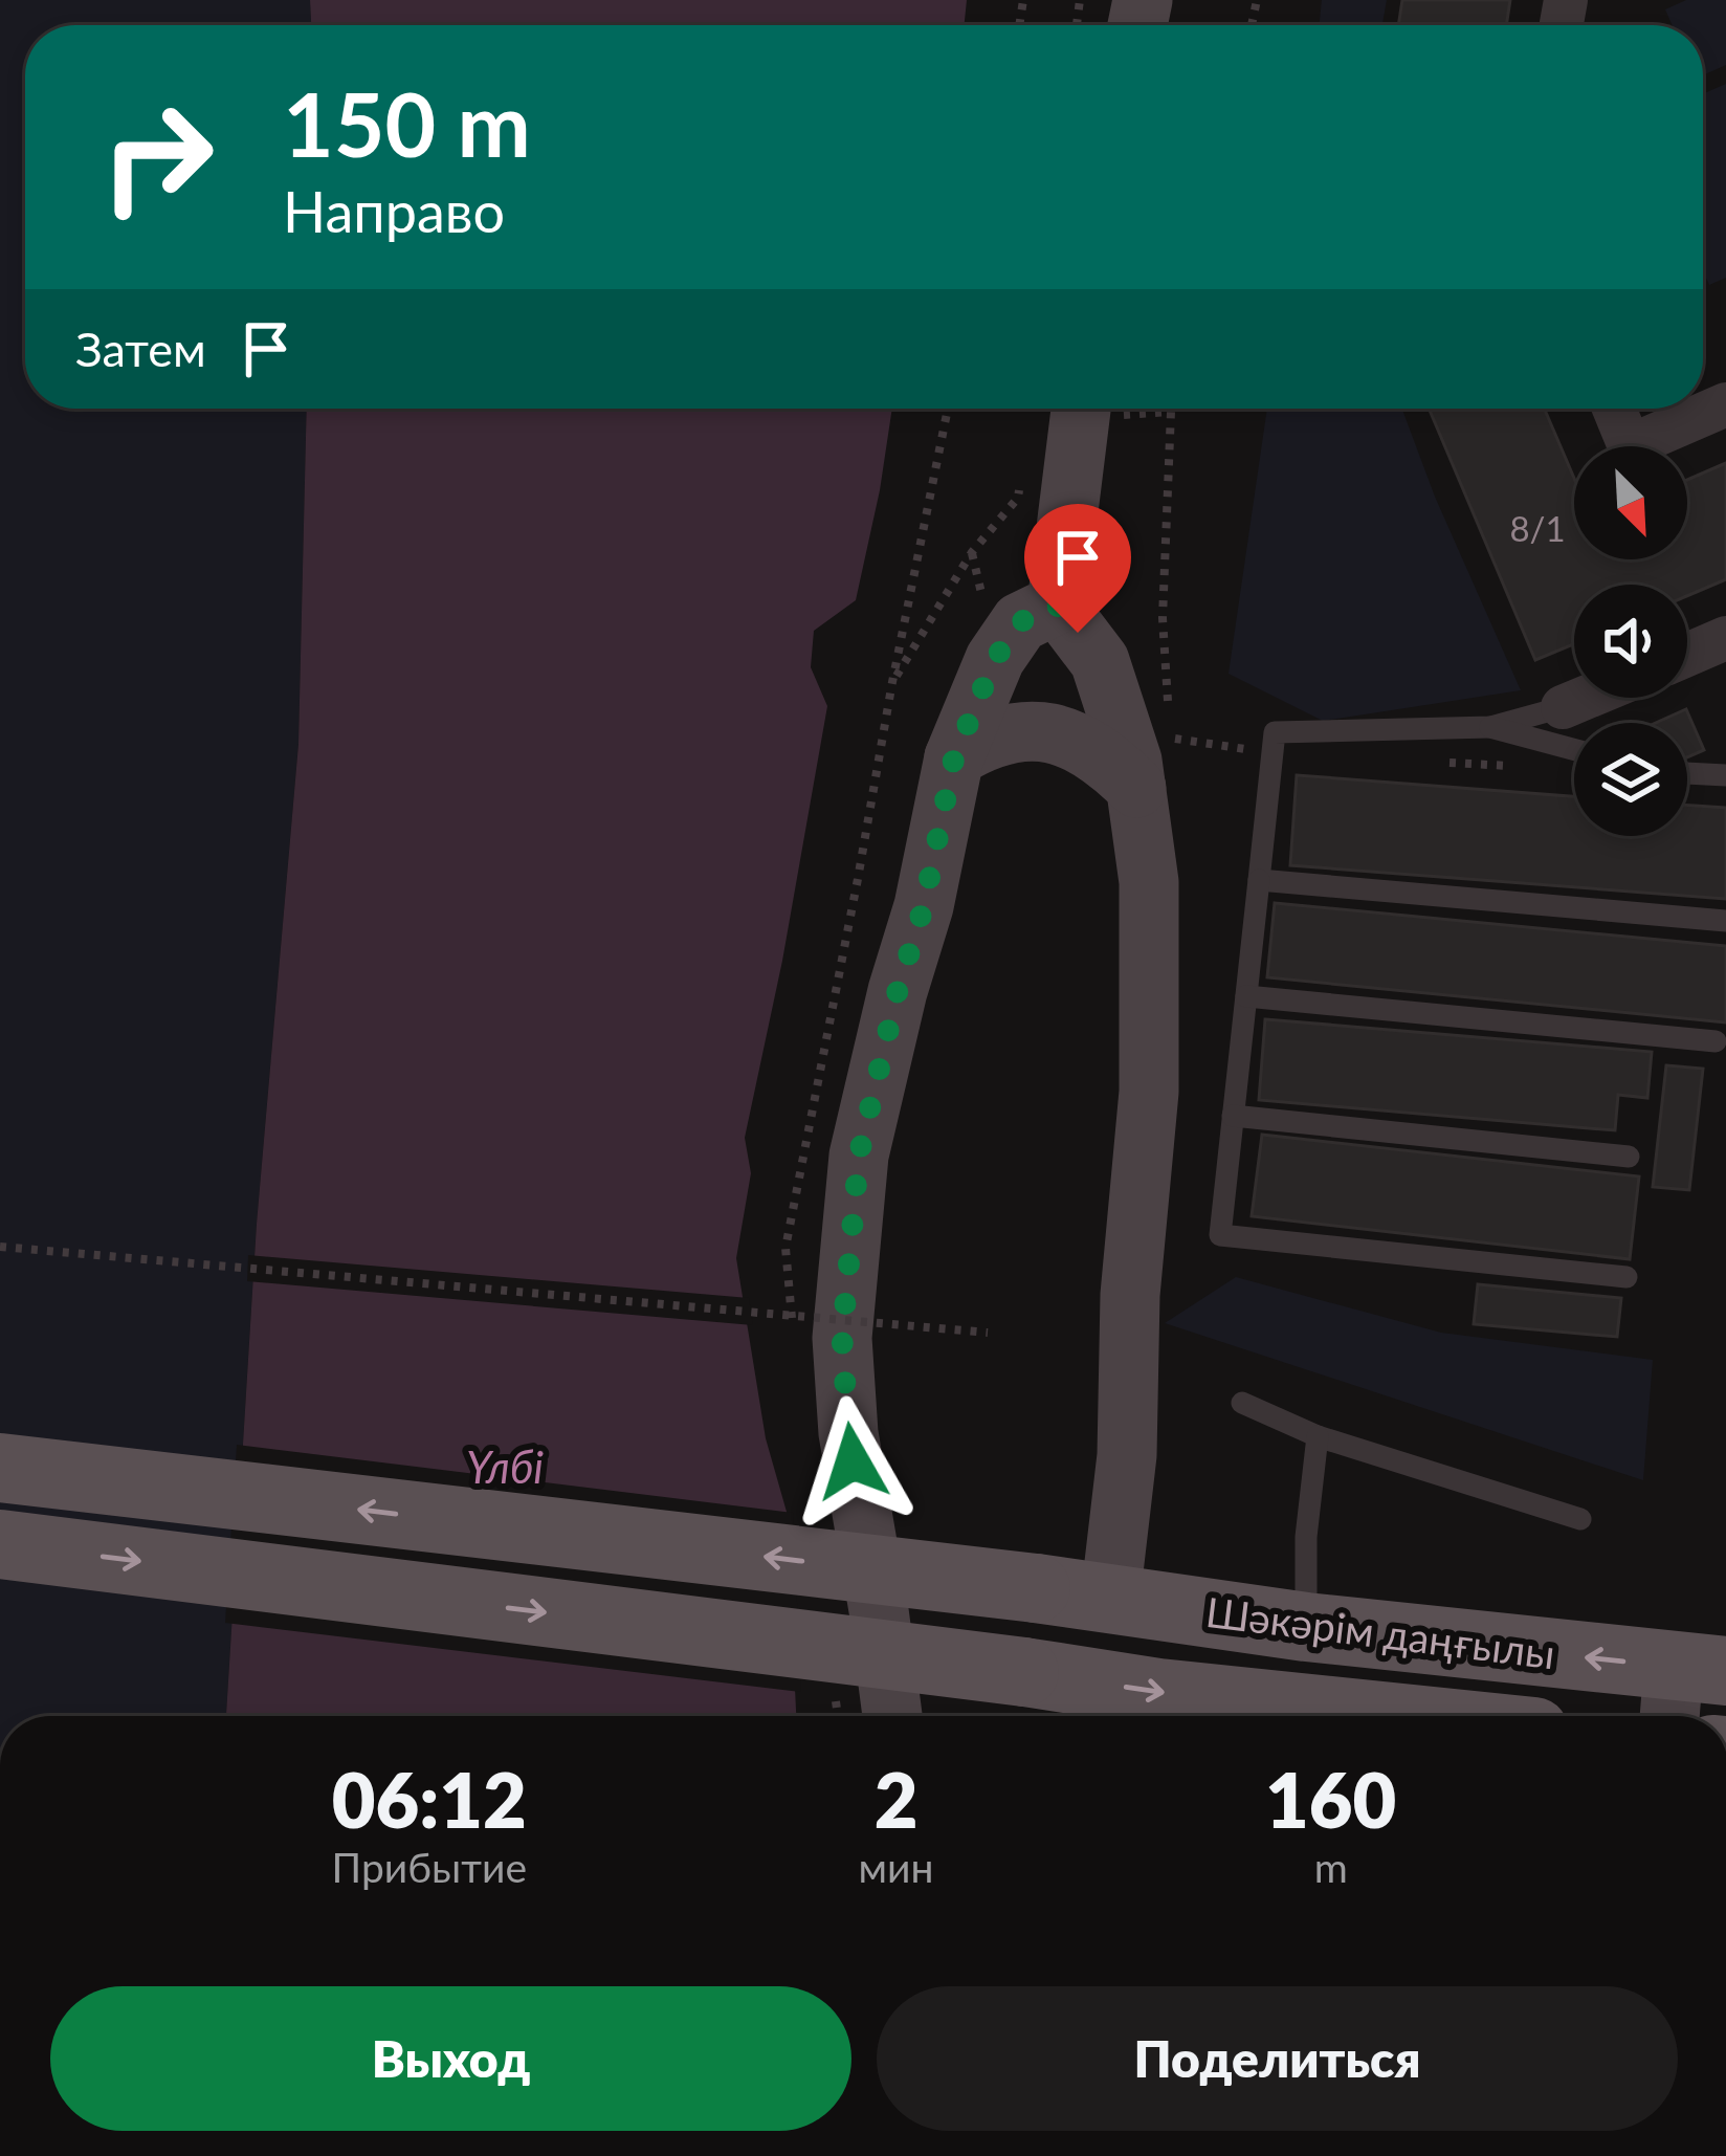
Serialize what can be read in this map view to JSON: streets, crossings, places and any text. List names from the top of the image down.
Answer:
{
  "streets": {
    "main road": ["Шәкәрім даңғылы"]
  },
  "water": ["Үлбі"],
  "house_numbers": ["8/1"],
  "north": "bottom right",
  "page": {
    "turn": ["150 m", "Направо"],
    "then": "Затем",
    "eta": [
      "06:12",
      "Прибытие",
      "2",
      "мин",
      "160",
      "m"
    ],
    "buttons": ["Выход", "Поделиться"]
  }
}
